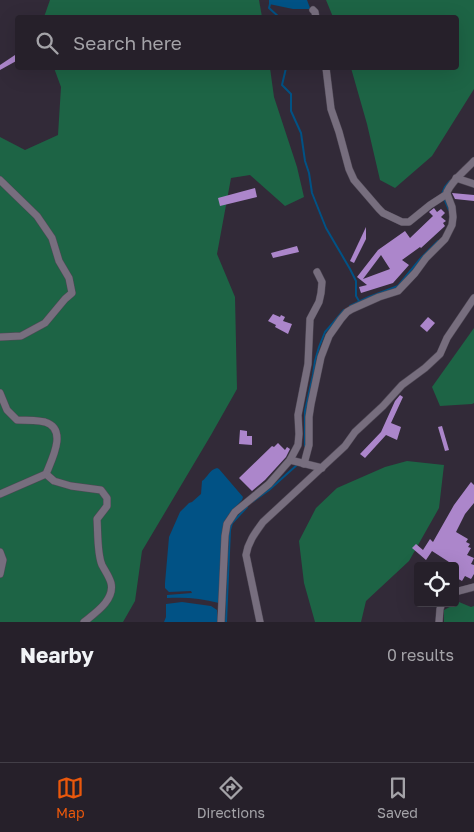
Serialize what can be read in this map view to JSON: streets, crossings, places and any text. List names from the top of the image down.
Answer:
{
  "page": {
    "search": "Search here",
    "heading": ["Nearby", "0 results"],
    "nav": ["Map", "Directions", "Saved"]
  }
}
